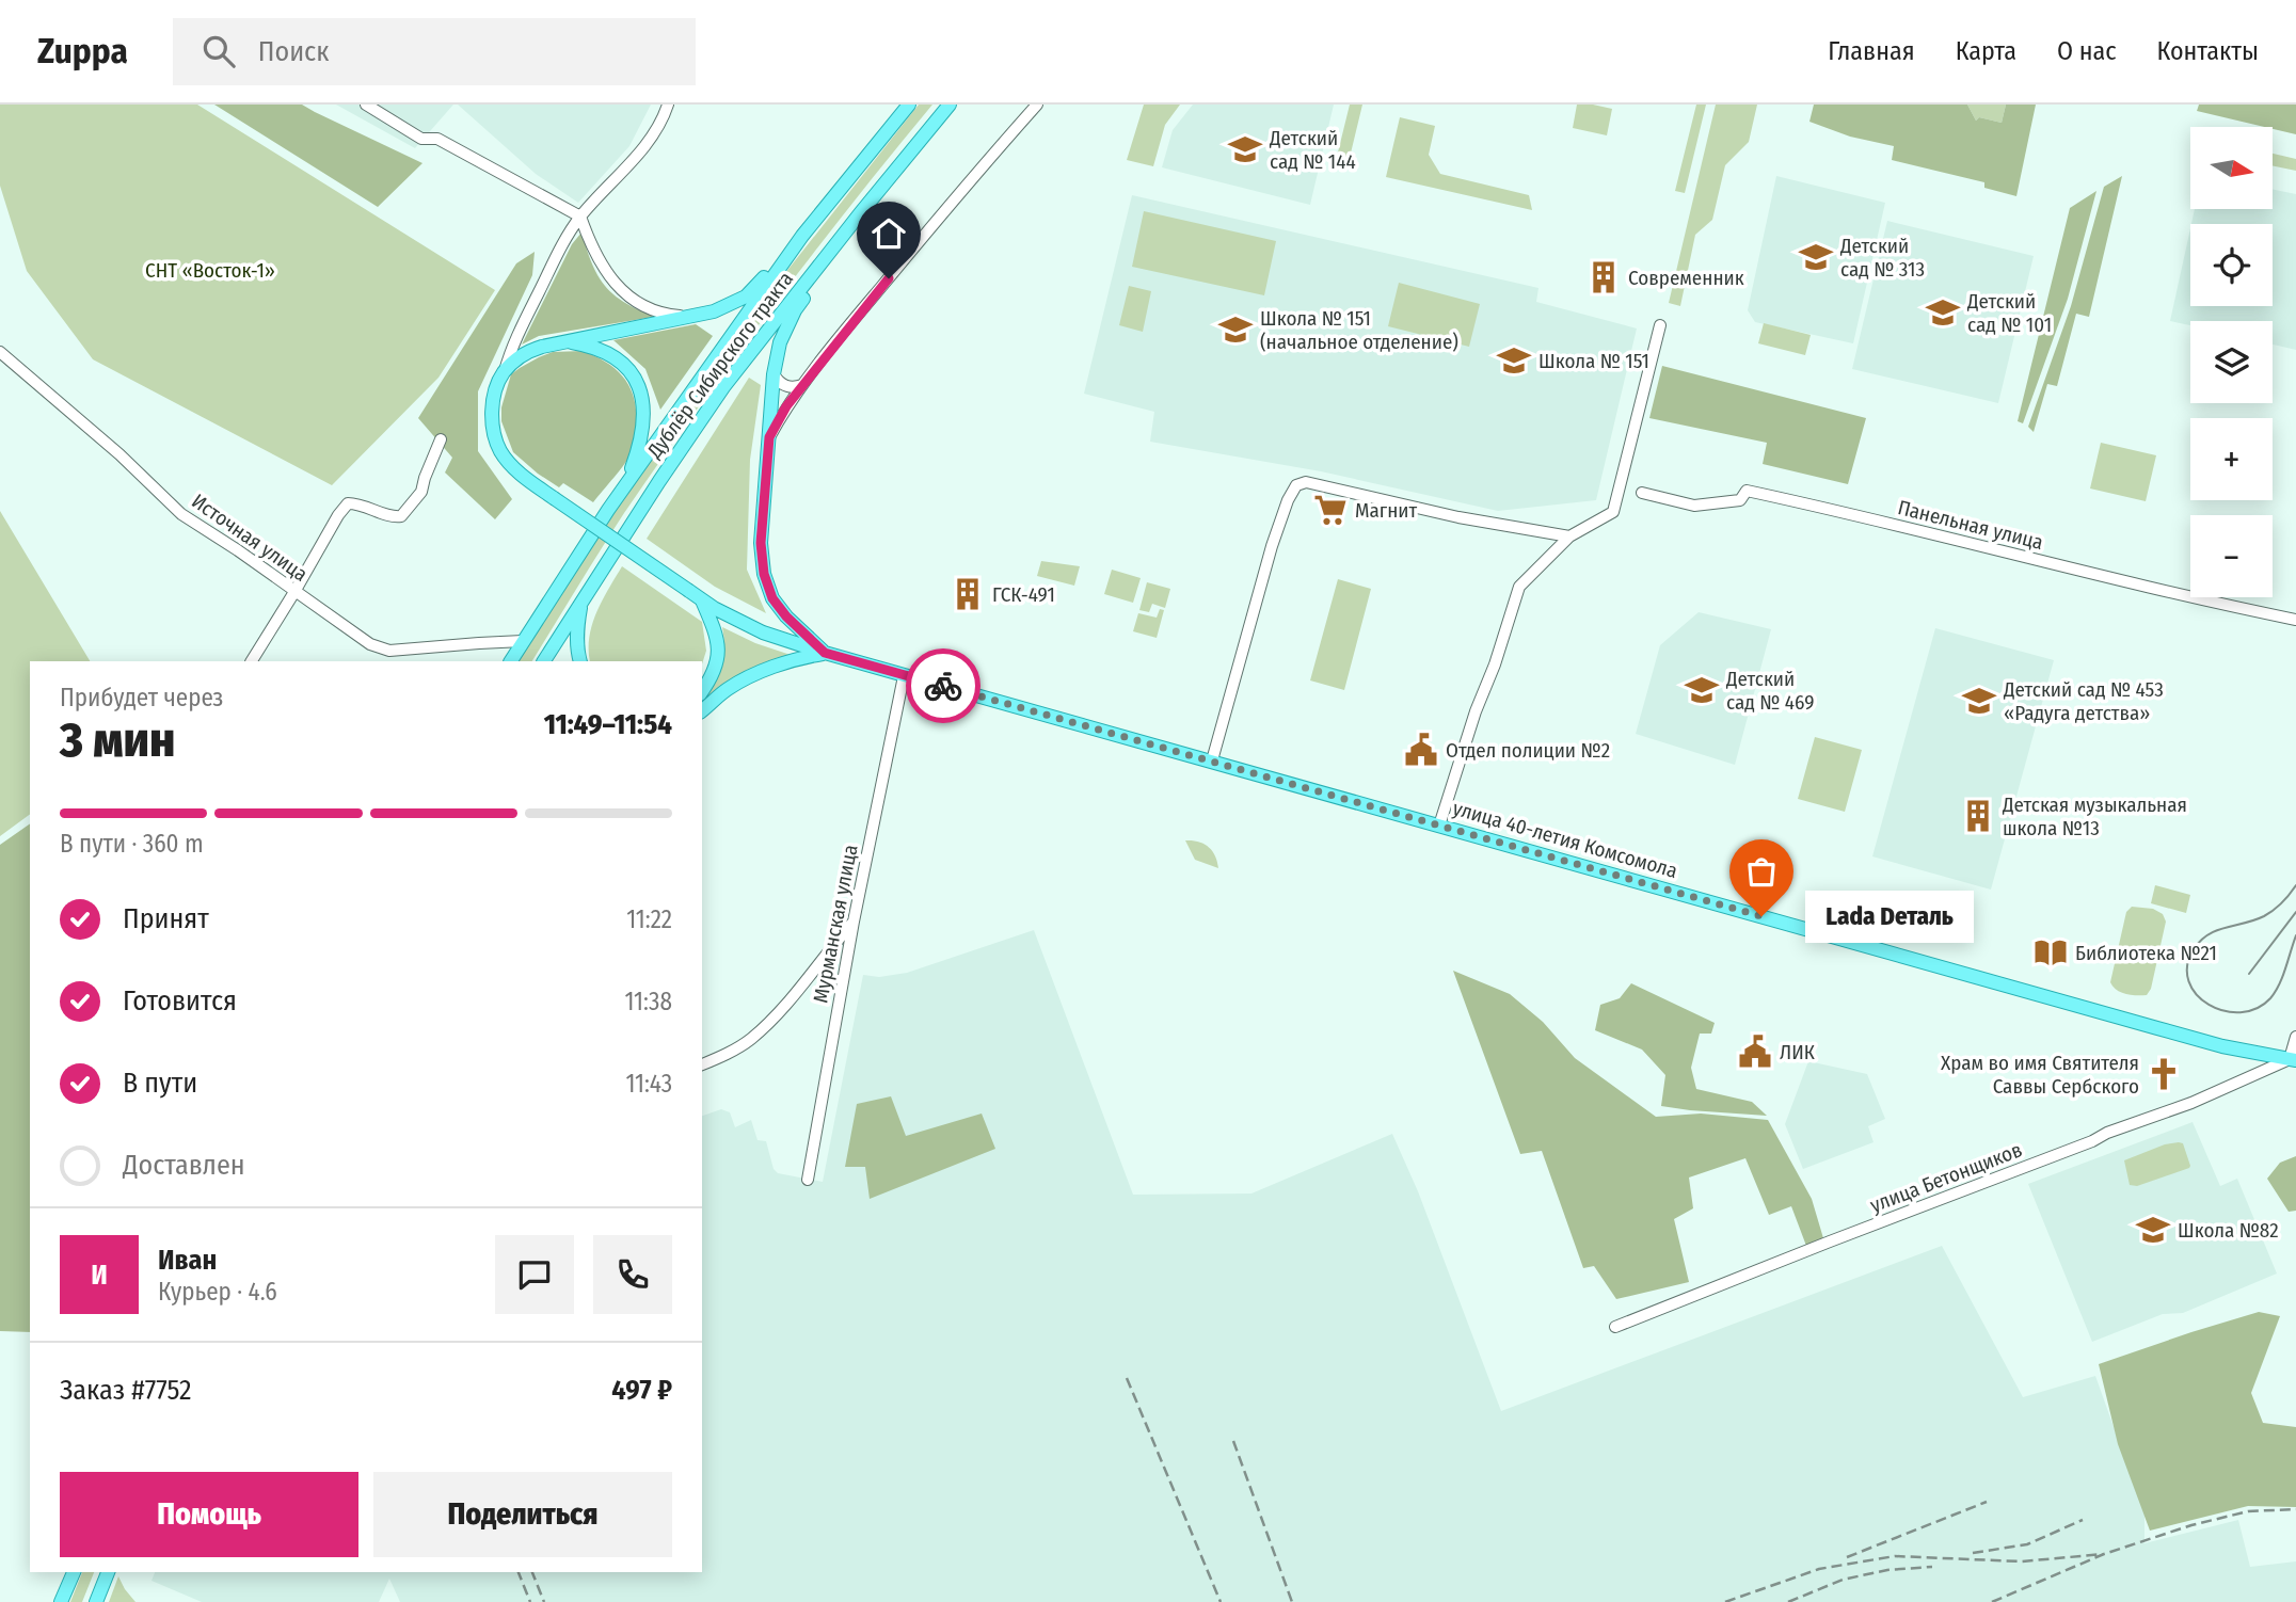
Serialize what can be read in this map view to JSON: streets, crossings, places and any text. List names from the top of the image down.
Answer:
{
  "streets": {
    "main road": ["Дублёр Сибирского тракта", "улица 40-летия Комсомола"],
    "street": [
      "Панельная улица",
      "Источная улица",
      "Мурманская улица",
      "улица Бетонщиков"
    ]
  },
  "crossings": [
    ["Дублёр Сибирского тракта", "Источная улица"],
    ["улица 40-летия Комсомола", "Мурманская улица"],
    ["улица 40-летия Комсомола", "улица Бетонщиков"]
  ],
  "parks": ["СНТ «Восток-1»"],
  "places": {
    "school or university": [
      "Детский сад № 144",
      "Детский сад № 313",
      "Детский сад № 101",
      "Школа № 151 (начальное отделение)",
      "Школа № 151",
      "Детский сад № 469",
      "Детский сад № 453 «Радуга детства»",
      "Школа №82"
    ],
    "building": ["Современник", "ГСК-491", "Детская музыкальная школа №13"],
    "supermarket": ["Магнит"],
    "public building": ["Отдел полиции №2", "ЛИК"],
    "other": ["Lada Dеталь"],
    "library": ["Библиотека №21"],
    "church": ["Храм во имя Святителя Саввы Сербского"]
  },
  "north": "right",
  "page": {
    "header": "Zuppa",
    "search": "Поиск",
    "nav": [
      "Главная",
      "Карта",
      "О нас",
      "Контакты"
    ],
    "map_buttons": ["+", "−"],
    "heading": ["3 мин", "Прибудет через", "11:49–11:54"],
    "panel": [
      "Иван",
      "Курьер · 4.6",
      "Заказ #7752",
      "497 ₽"
    ],
    "bar": "В пути · 360 m",
    "list": [
      ["Принят", "11:22"],
      ["Готовится", "11:38"],
      ["В пути", "11:43"],
      "Доставлен"
    ],
    "bubble": "Lada Dеталь",
    "round": "И",
    "buttons": ["Помощь", "Поделиться"]
  }
}
